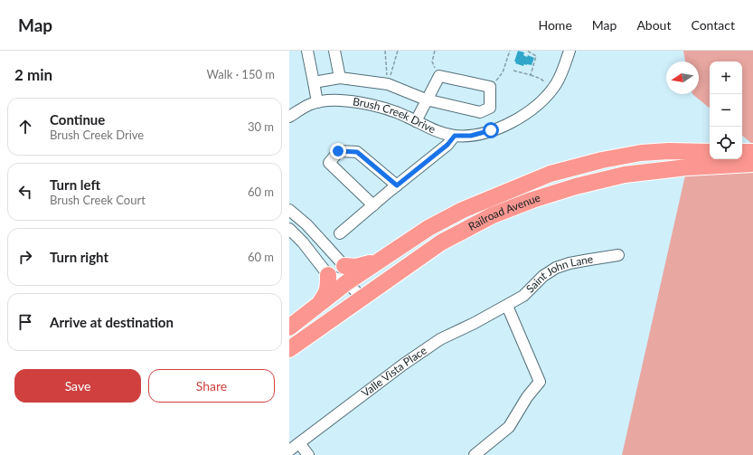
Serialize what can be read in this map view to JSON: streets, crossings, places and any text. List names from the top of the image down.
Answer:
{
  "streets": {
    "highway": ["Railroad Avenue"],
    "street": ["Brush Creek Drive", "Saint John Lane", "Valle Vista Place"]
  },
  "crossings": [
    ["Saint John Lane", "Valle Vista Place"]
  ],
  "north": "left",
  "page": {
    "header": "Map",
    "nav": [
      "Home",
      "Map",
      "About",
      "Contact"
    ],
    "heading": ["2 min", "Walk · 150 m"],
    "map_buttons": ["+", "−"],
    "list": [
      ["Continue", "Brush Creek Drive", "30 m"],
      ["Turn left", "Brush Creek Court", "60 m"],
      ["Turn right", "60 m"],
      "Arrive at destination"
    ],
    "buttons": ["Save", "Share"]
  }
}
